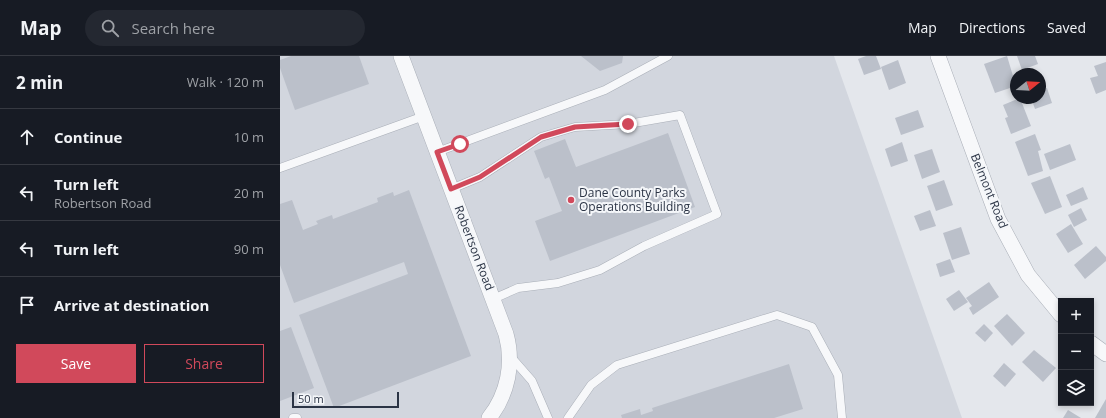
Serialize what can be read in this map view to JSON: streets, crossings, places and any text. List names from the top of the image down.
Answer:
{
  "streets": {
    "street": ["Belmont Road", "Robertson Road"]
  },
  "places": ["Dane County Parks Operations Building"],
  "scale_bar": "50 m",
  "north": "right",
  "page": {
    "header": "Map",
    "search": "Search here",
    "nav": ["Map", "Directions", "Saved"],
    "heading": ["2 min", "Walk · 120 m"],
    "list": [
      ["Continue", "10 m"],
      ["Turn left", "Robertson Road", "20 m"],
      ["Turn left", "90 m"],
      "Arrive at destination"
    ],
    "map_buttons": ["+", "−"],
    "buttons": ["Save", "Share"],
    "scale": "50 m"
  }
}
